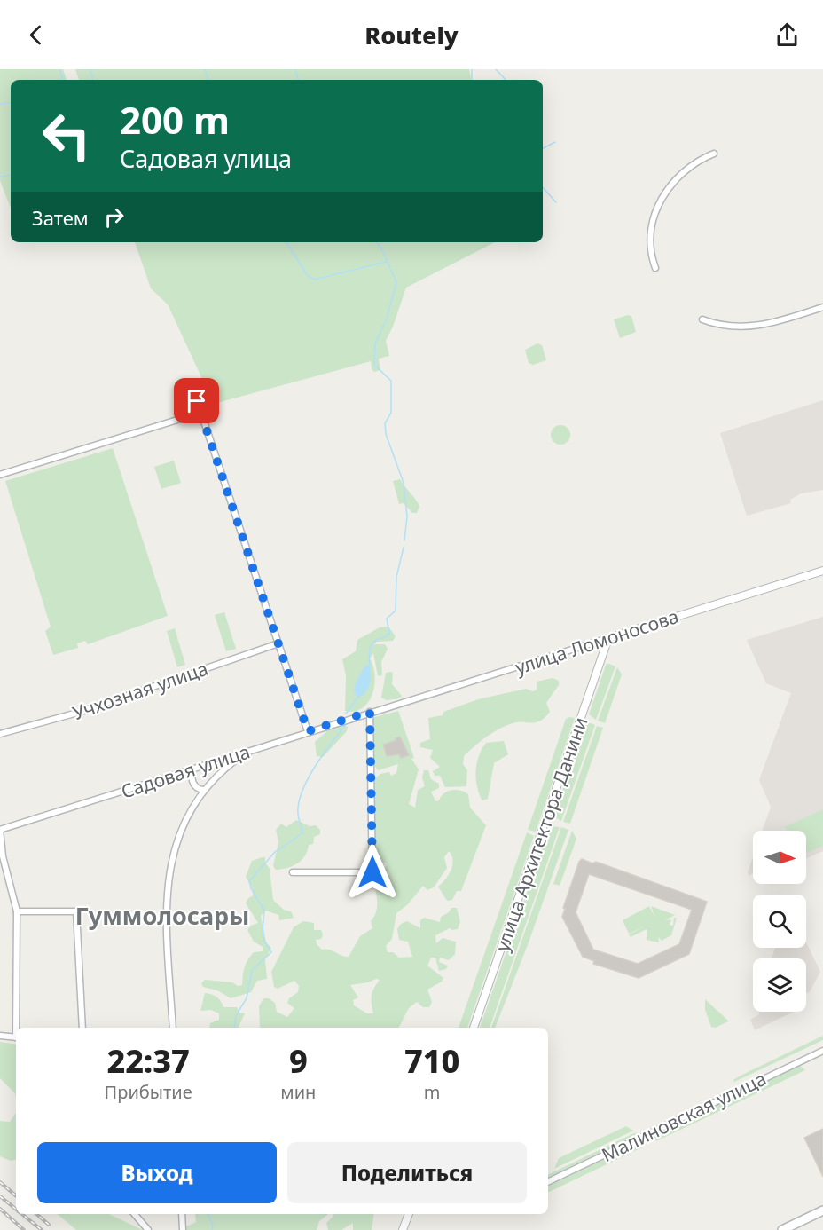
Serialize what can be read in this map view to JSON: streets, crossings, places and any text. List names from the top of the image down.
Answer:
{
  "streets": {
    "street": [
      "улица Ломоносова",
      "Учхозная улица",
      "Садовая улица",
      "улица Архитектора Данини",
      "Малиновская улица"
    ]
  },
  "crossings": [
    ["улица Ломоносова", "Садовая улица"],
    ["улица Ломоносова", "улица Архитектора Данини"]
  ],
  "districts": ["Гуммолосары"],
  "north": "right",
  "page": {
    "header": "Routely",
    "turn": ["200 m", "Садовая улица"],
    "then": "Затем",
    "eta": [
      "22:37",
      "Прибытие",
      "9",
      "мин",
      "710",
      "m"
    ],
    "buttons": ["Выход", "Поделиться"]
  }
}
